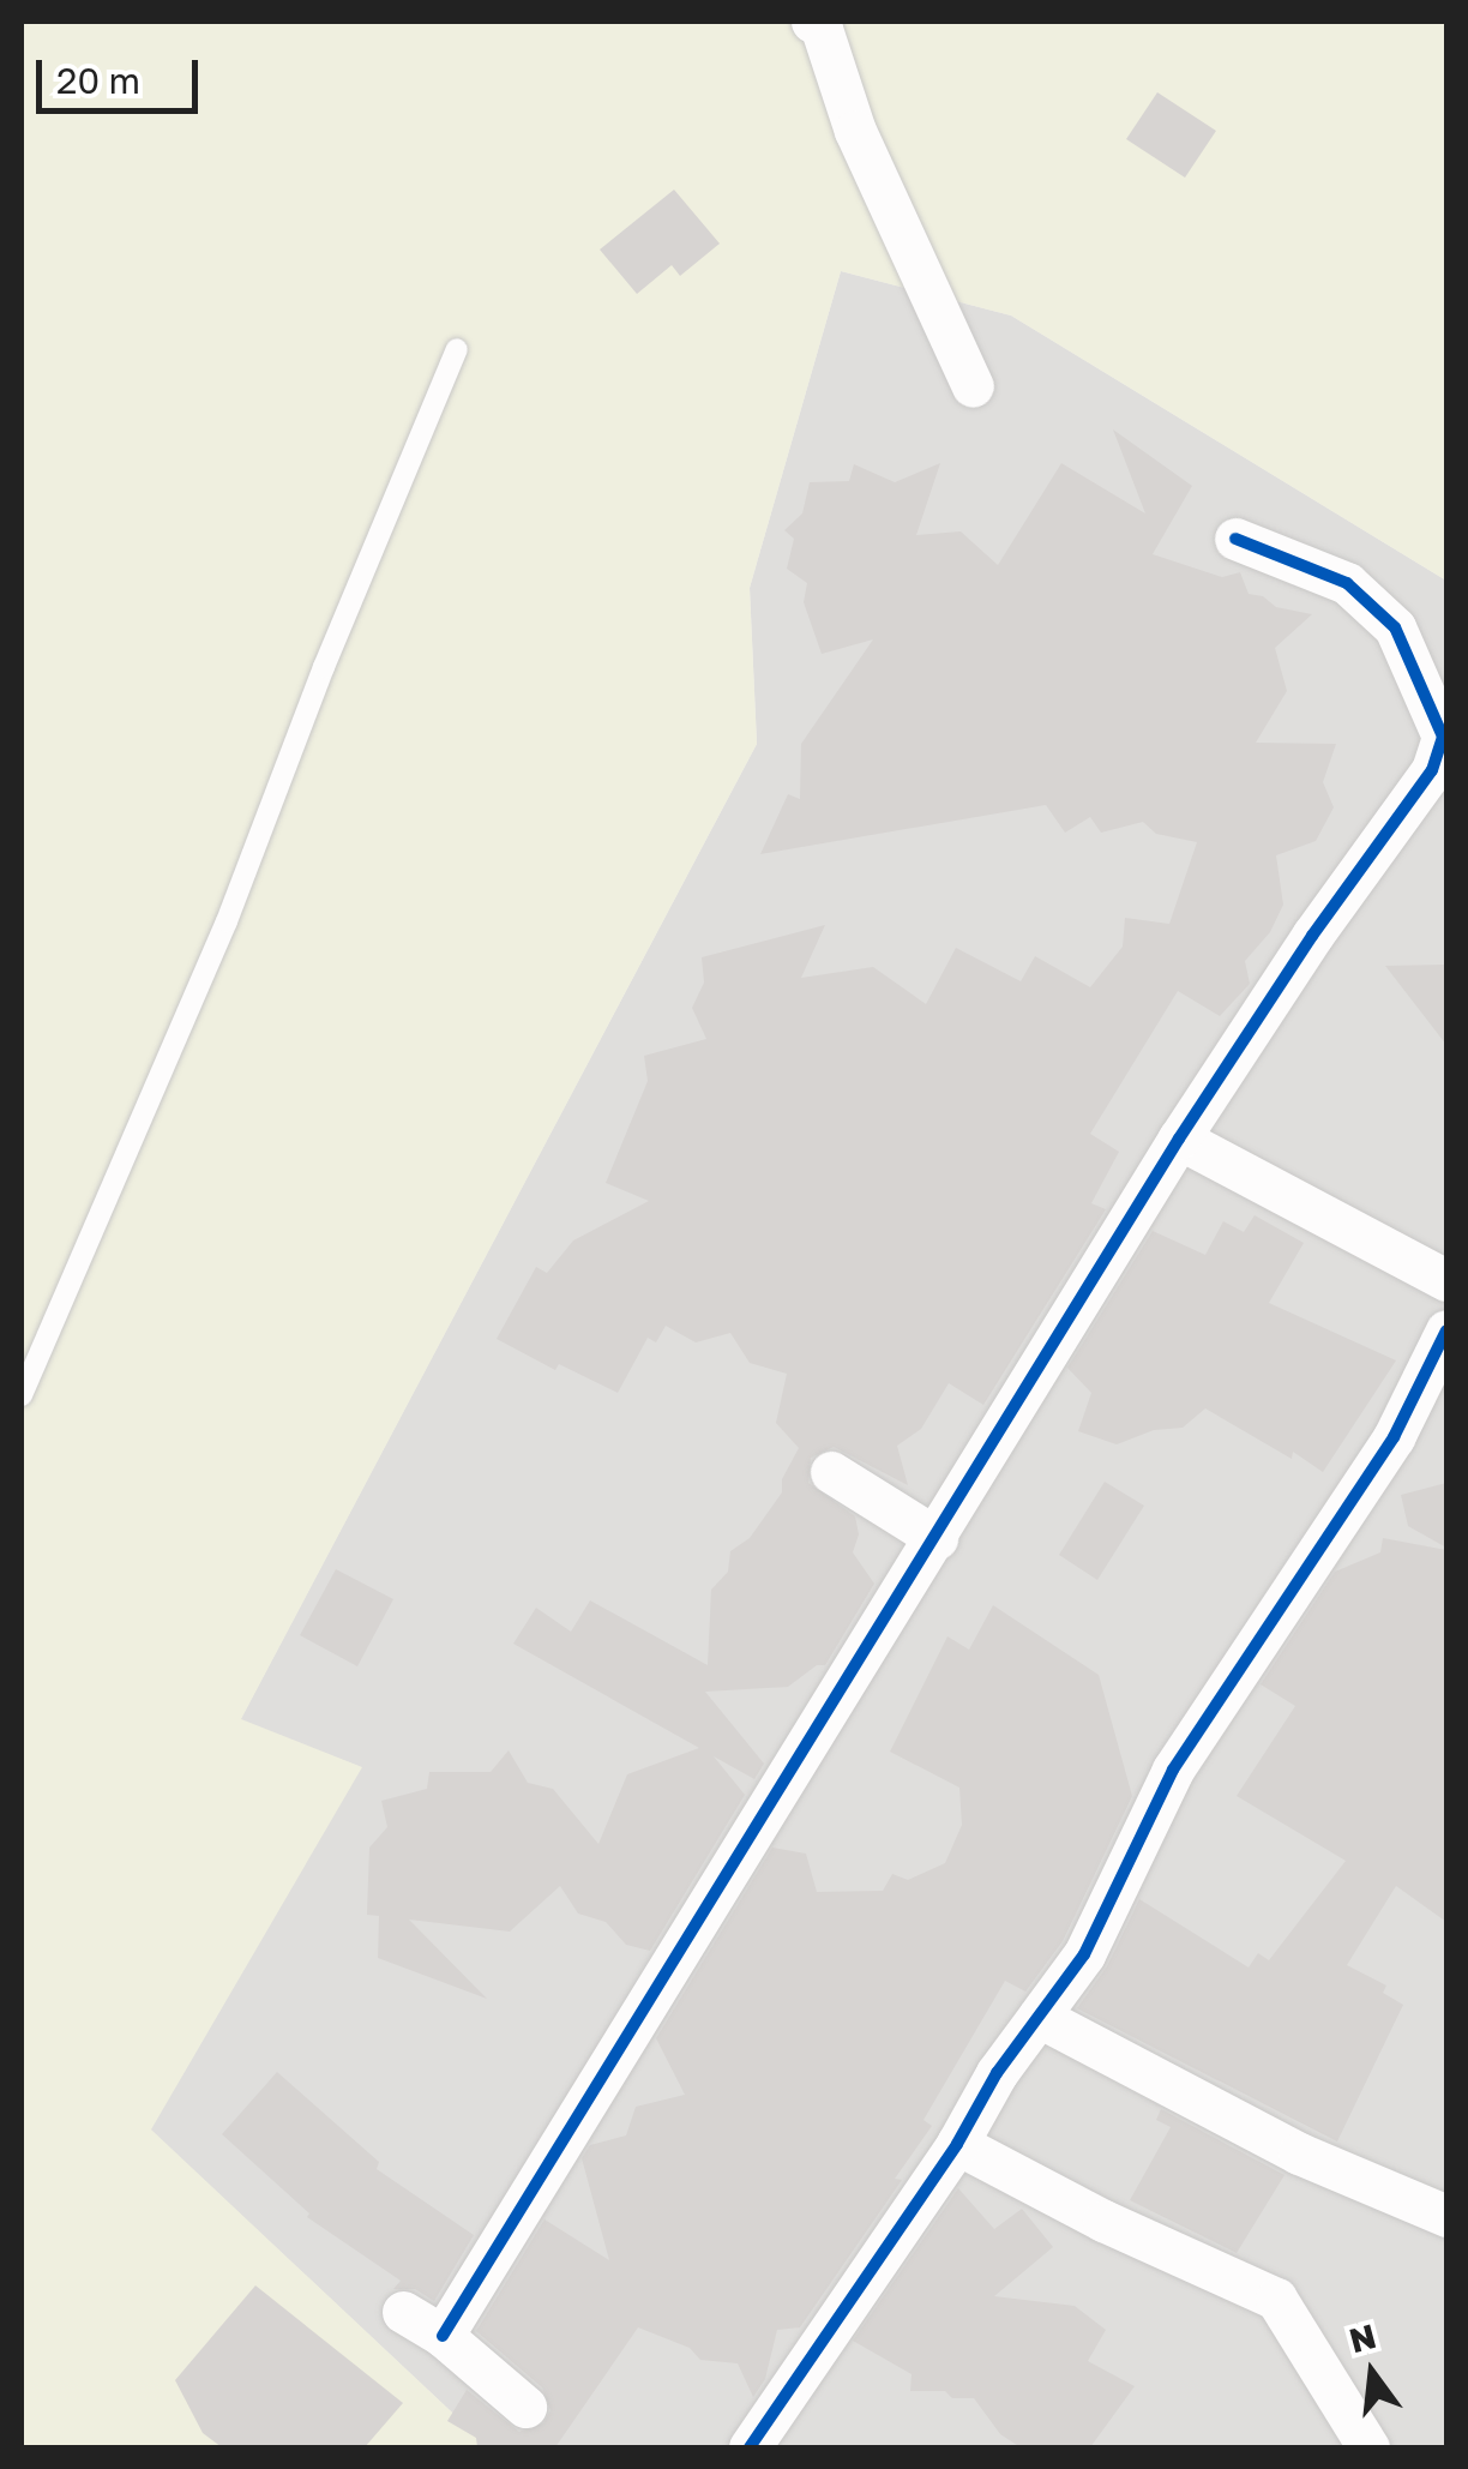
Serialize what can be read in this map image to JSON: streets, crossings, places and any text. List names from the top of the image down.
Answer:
{
  "scale_bar": "20 m",
  "north": "top"
}
